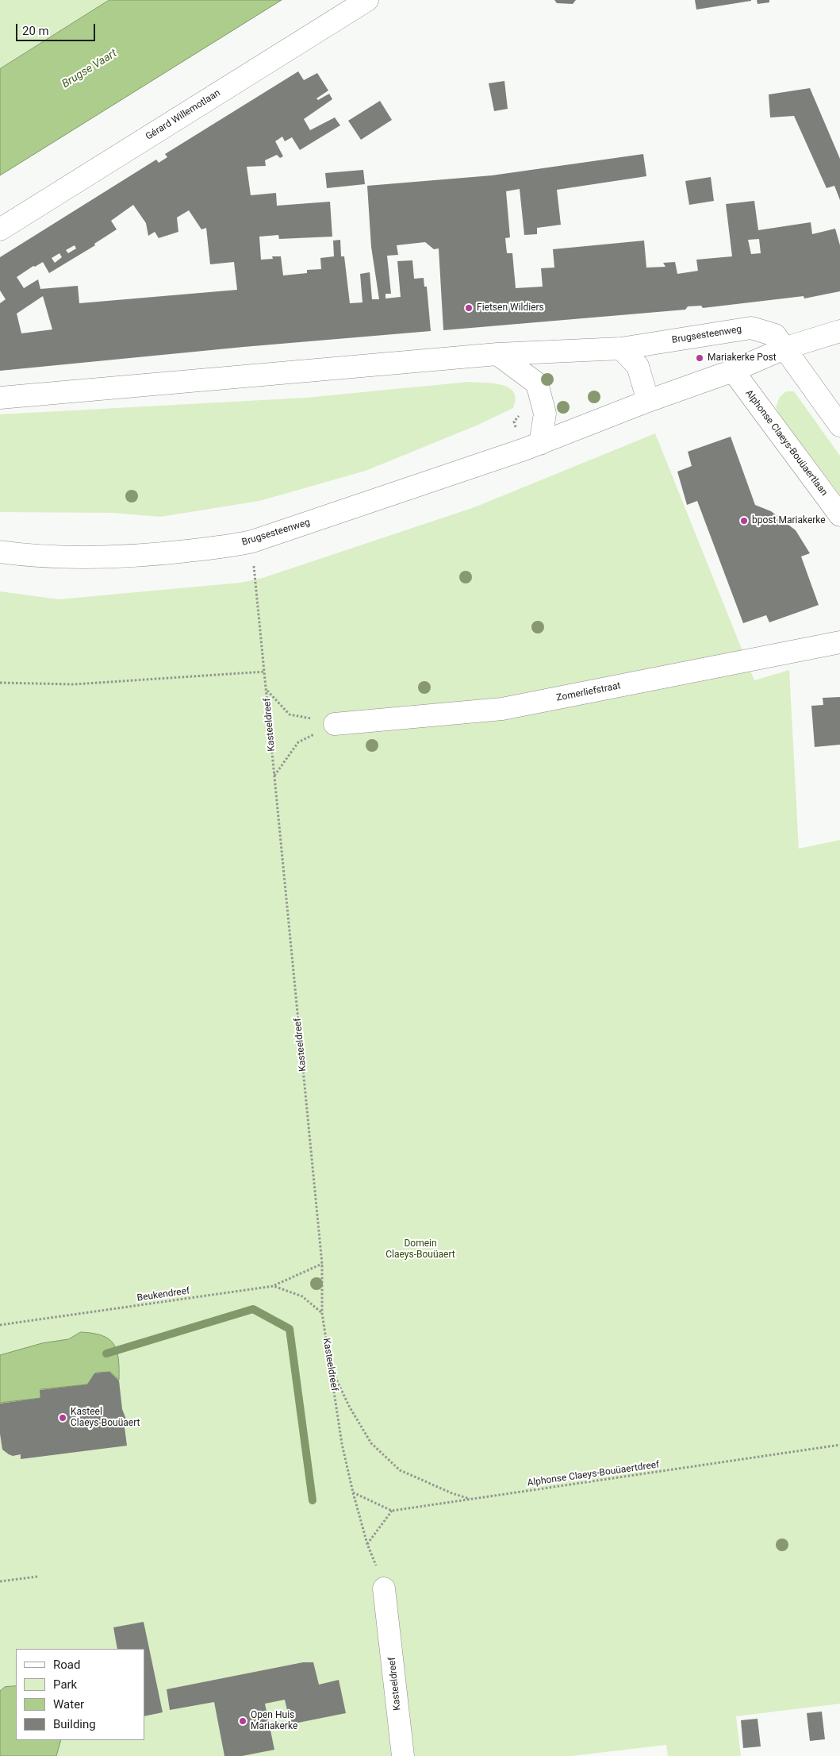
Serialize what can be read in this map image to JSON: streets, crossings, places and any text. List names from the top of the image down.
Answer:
{
  "streets": {
    "street": [
      "Gérard Willemotlaan",
      "Brugsesteenweg",
      "Alphonse Claeys-Bouüaertlaan",
      "Zomerliefstraat",
      "Kasteeldreef"
    ],
    "path": ["Beukendreef", "Alphonse Claeys-Bouüaertdreef"]
  },
  "crossings": [
    ["Brugsesteenweg", "Alphonse Claeys-Bouüaertlaan"],
    ["Brugsesteenweg", "Kasteeldreef"],
    ["Kasteeldreef", "Beukendreef"],
    ["Kasteeldreef", "Alphonse Claeys-Bouüaertdreef"]
  ],
  "water": ["Brugse Vaart"],
  "parks": ["Domein Claeys-Bouüaert"],
  "places": [
    "Fietsen Wildiers",
    "Mariakerke Post",
    "bpost Mariakerke",
    "Kasteel Claeys-Bouüaert",
    "Open Huis Mariakerke"
  ],
  "legend": [
    "Road",
    "Park",
    "Water",
    "Building"
  ],
  "scale_bar": "20 m"
}
